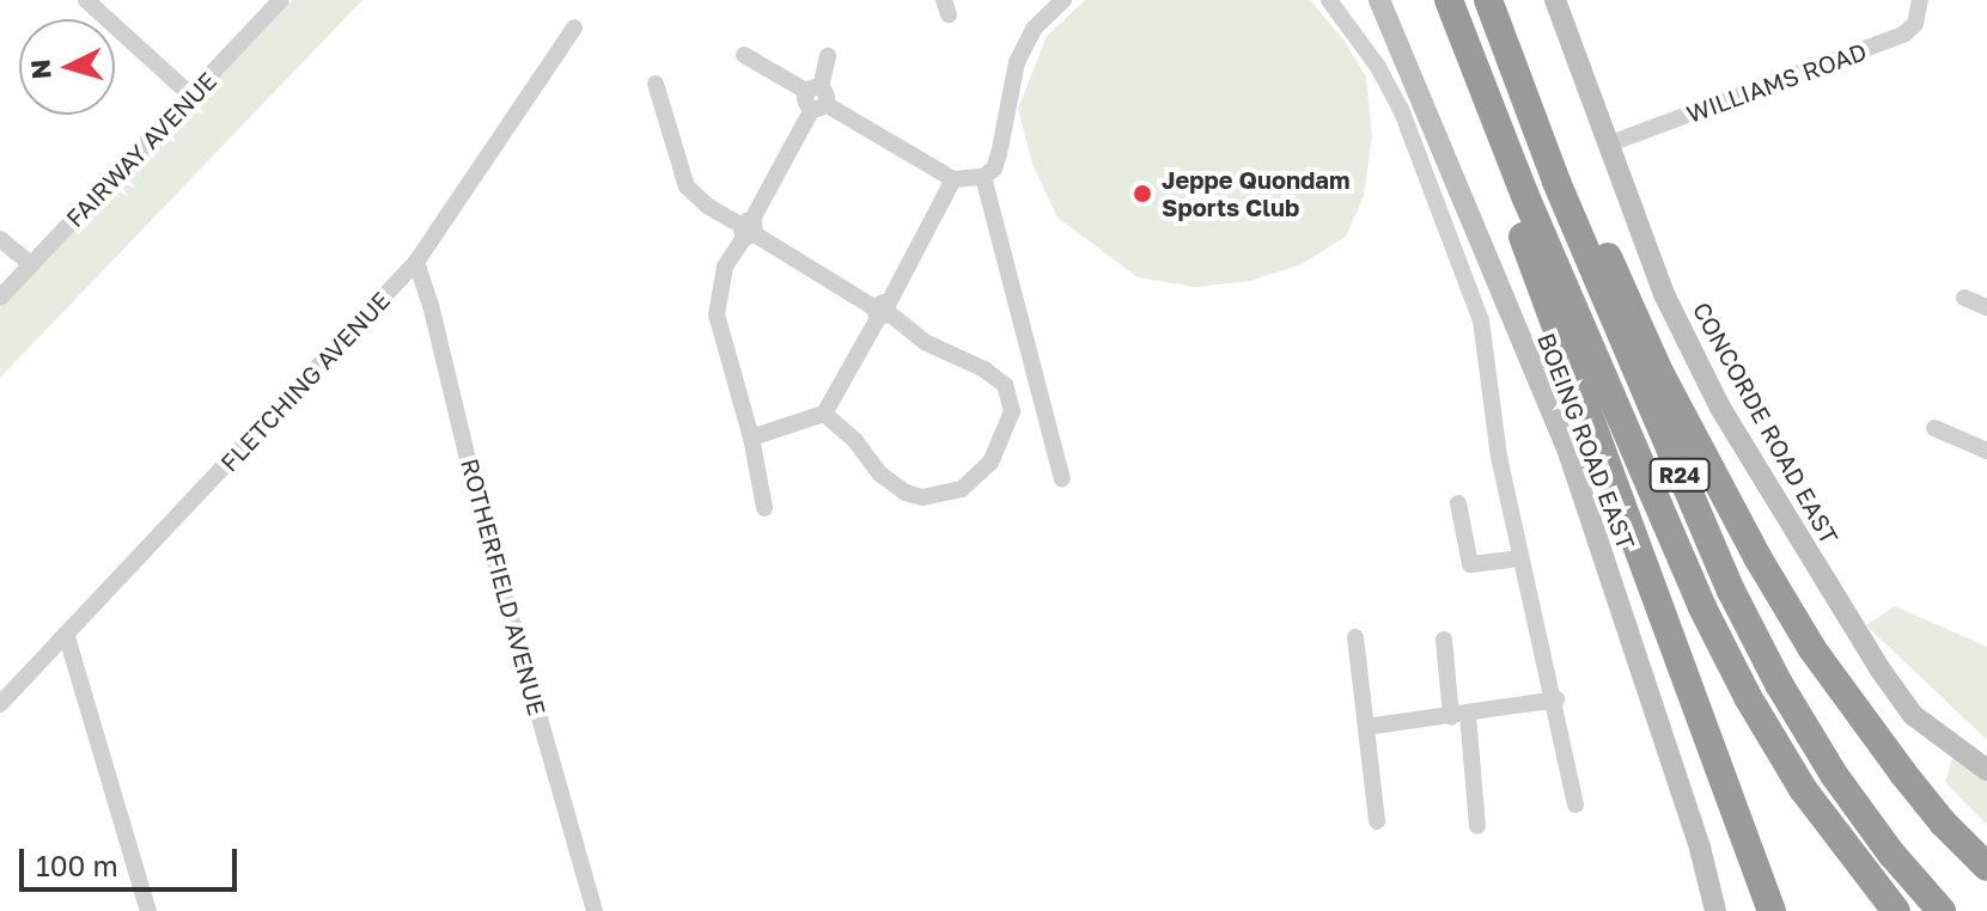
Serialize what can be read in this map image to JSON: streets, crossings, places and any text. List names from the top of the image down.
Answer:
{
  "streets": {
    "highway": ["R24"],
    "main road": ["CONCORDE ROAD EAST", "BOEING ROAD EAST"],
    "street": [
      "WILLIAMS ROAD",
      "FAIRWAY AVENUE",
      "FLETCHING AVENUE",
      "ROTHERFIELD AVENUE"
    ]
  },
  "crossings": [
    ["WILLIAMS ROAD", "CONCORDE ROAD EAST"],
    ["FLETCHING AVENUE", "ROTHERFIELD AVENUE"]
  ],
  "places": ["Jeppe Quondam Sports Club"],
  "scale_bar": "100 m",
  "north": "left"
}
